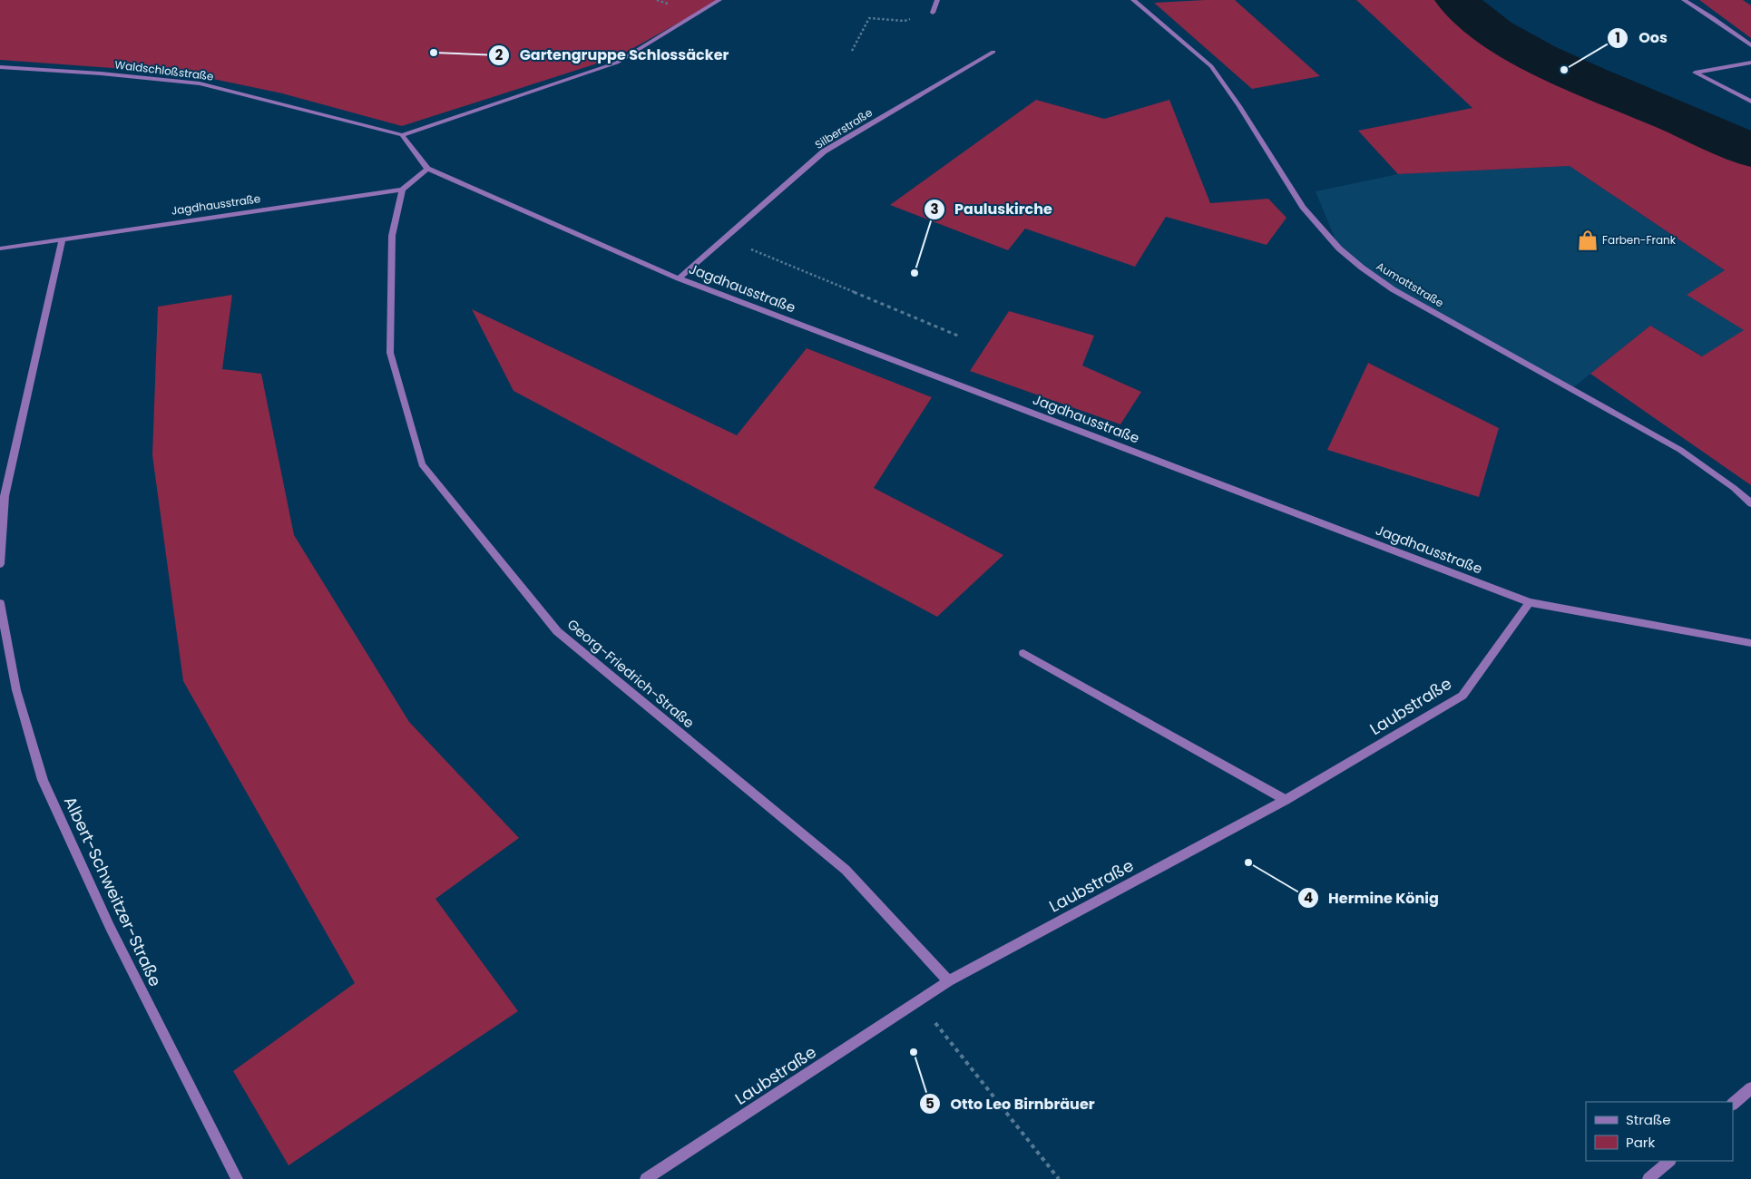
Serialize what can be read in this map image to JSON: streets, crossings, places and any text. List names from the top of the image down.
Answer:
{
  "streets": {
    "street": [
      "Waldschloßstraße",
      "Silberstraße",
      "Jagdhausstraße",
      "Aumattstraße",
      "Georg-Friedrich-Straße",
      "Laubstraße",
      "Albert-Schweitzer-Straße"
    ]
  },
  "crossings": [
    ["Waldschloßstraße", "Jagdhausstraße"],
    ["Silberstraße", "Jagdhausstraße"],
    ["Jagdhausstraße", "Georg-Friedrich-Straße"],
    ["Jagdhausstraße", "Laubstraße"],
    ["Georg-Friedrich-Straße", "Laubstraße"]
  ],
  "places": {
    "other": [
      "Gartengruppe Schlossäcker",
      "Oos",
      "Pauluskirche",
      "Hermine König",
      "Otto Leo Birnbräuer"
    ],
    "shop": ["Farben-Frank"]
  },
  "legend": ["Straße", "Park"]
}
